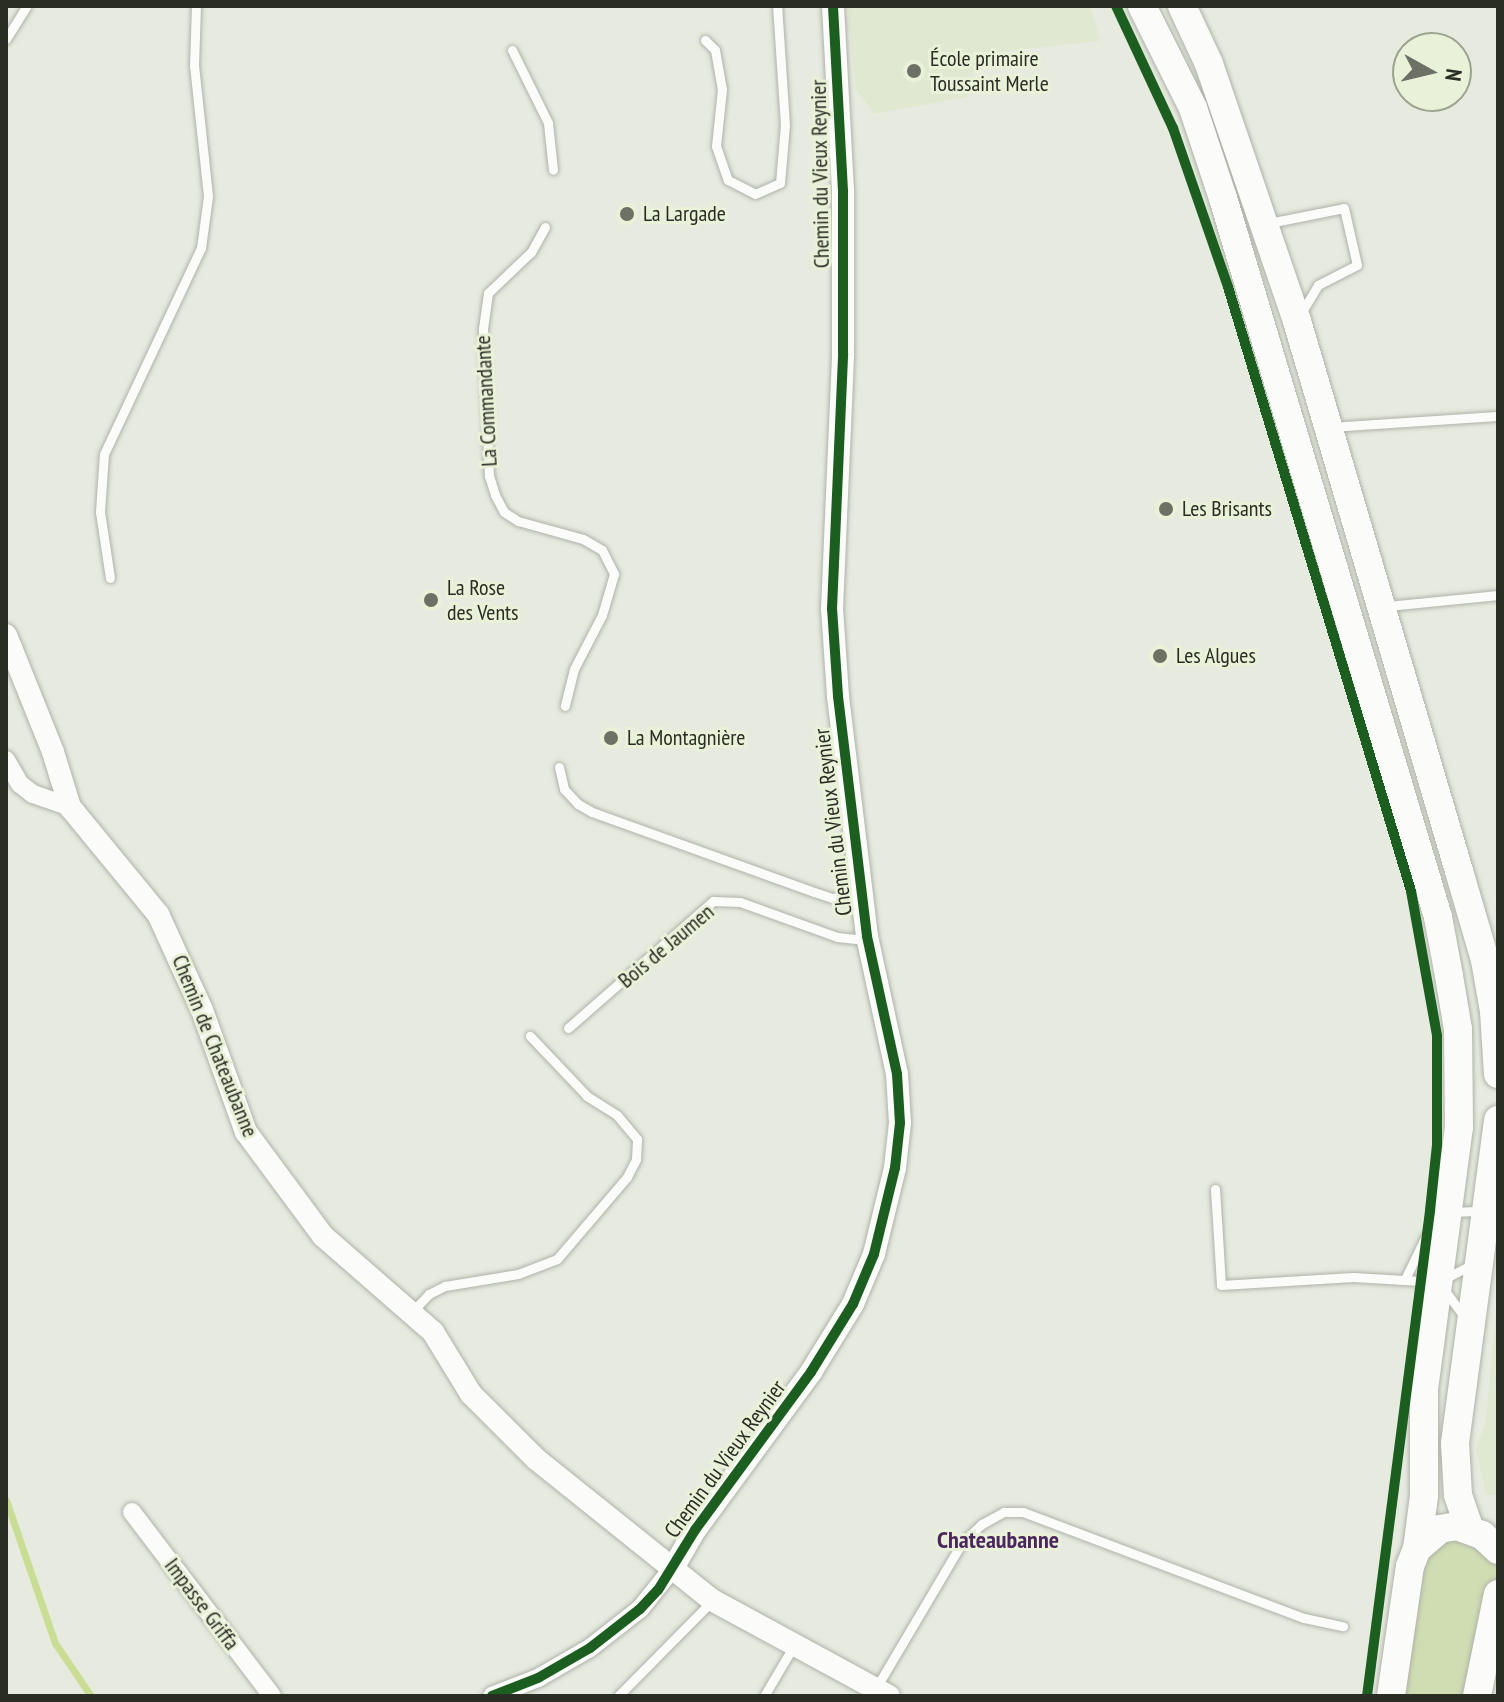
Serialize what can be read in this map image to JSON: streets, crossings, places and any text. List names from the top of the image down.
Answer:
{
  "streets": {
    "street": ["Chemin du Vieux Reynier", "Chemin de Chateaubanne", "Impasse Griffa"],
    "lane": ["La Commandante", "Bois de Jaumen"]
  },
  "crossings": [
    ["Chemin du Vieux Reynier", "Bois de Jaumen"],
    ["Chemin du Vieux Reynier", "Chemin de Chateaubanne"]
  ],
  "districts": ["Chateaubanne"],
  "places": [
    "École primaire Toussaint Merle",
    "La Largade",
    "Les Brisants",
    "La Rose des Vents",
    "Les Algues",
    "La Montagnière"
  ],
  "north": "right"
}
